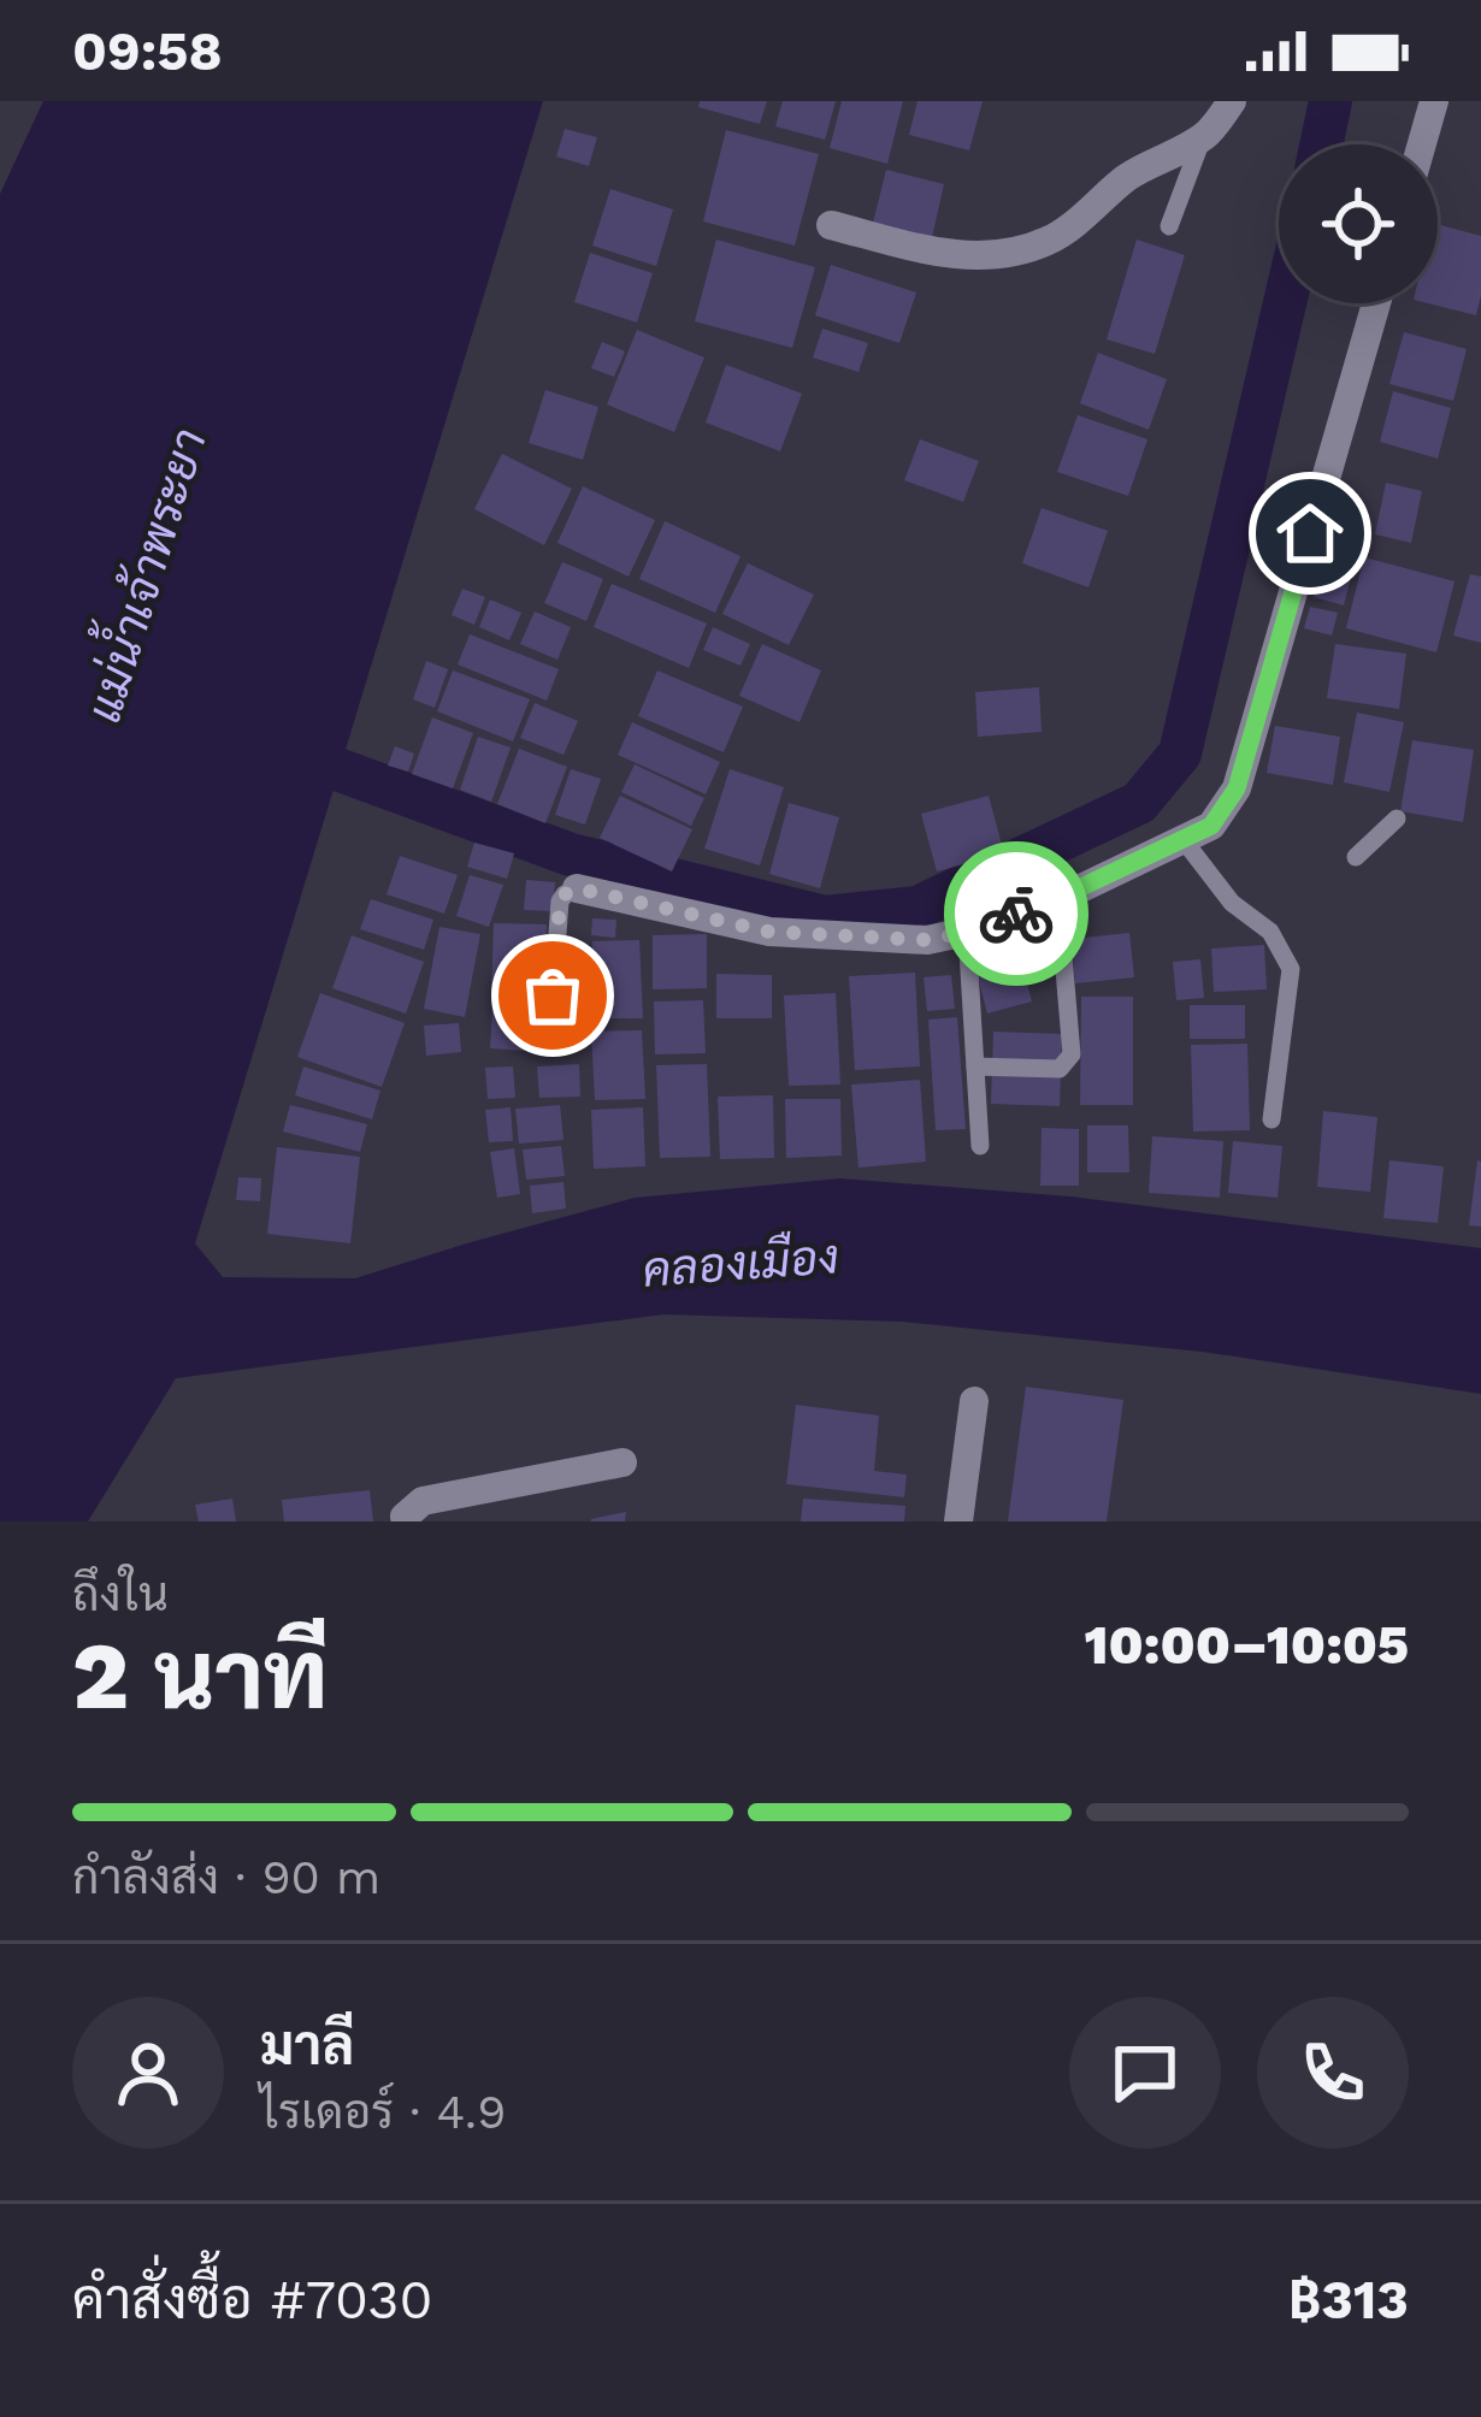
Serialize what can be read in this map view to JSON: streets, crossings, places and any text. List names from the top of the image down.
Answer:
{
  "water": ["แม่น้ำเจ้าพระยา", "คลองเมือง"],
  "page": {
    "status": "09:58",
    "heading": ["2 นาที", "ถึงใน", "10:00–10:05"],
    "panel": [
      "มาลี",
      "ไรเดอร์ · 4.9",
      "คำสั่งซื้อ #7030",
      "฿313"
    ],
    "bar": "กำลังส่ง · 90 m"
  }
}
